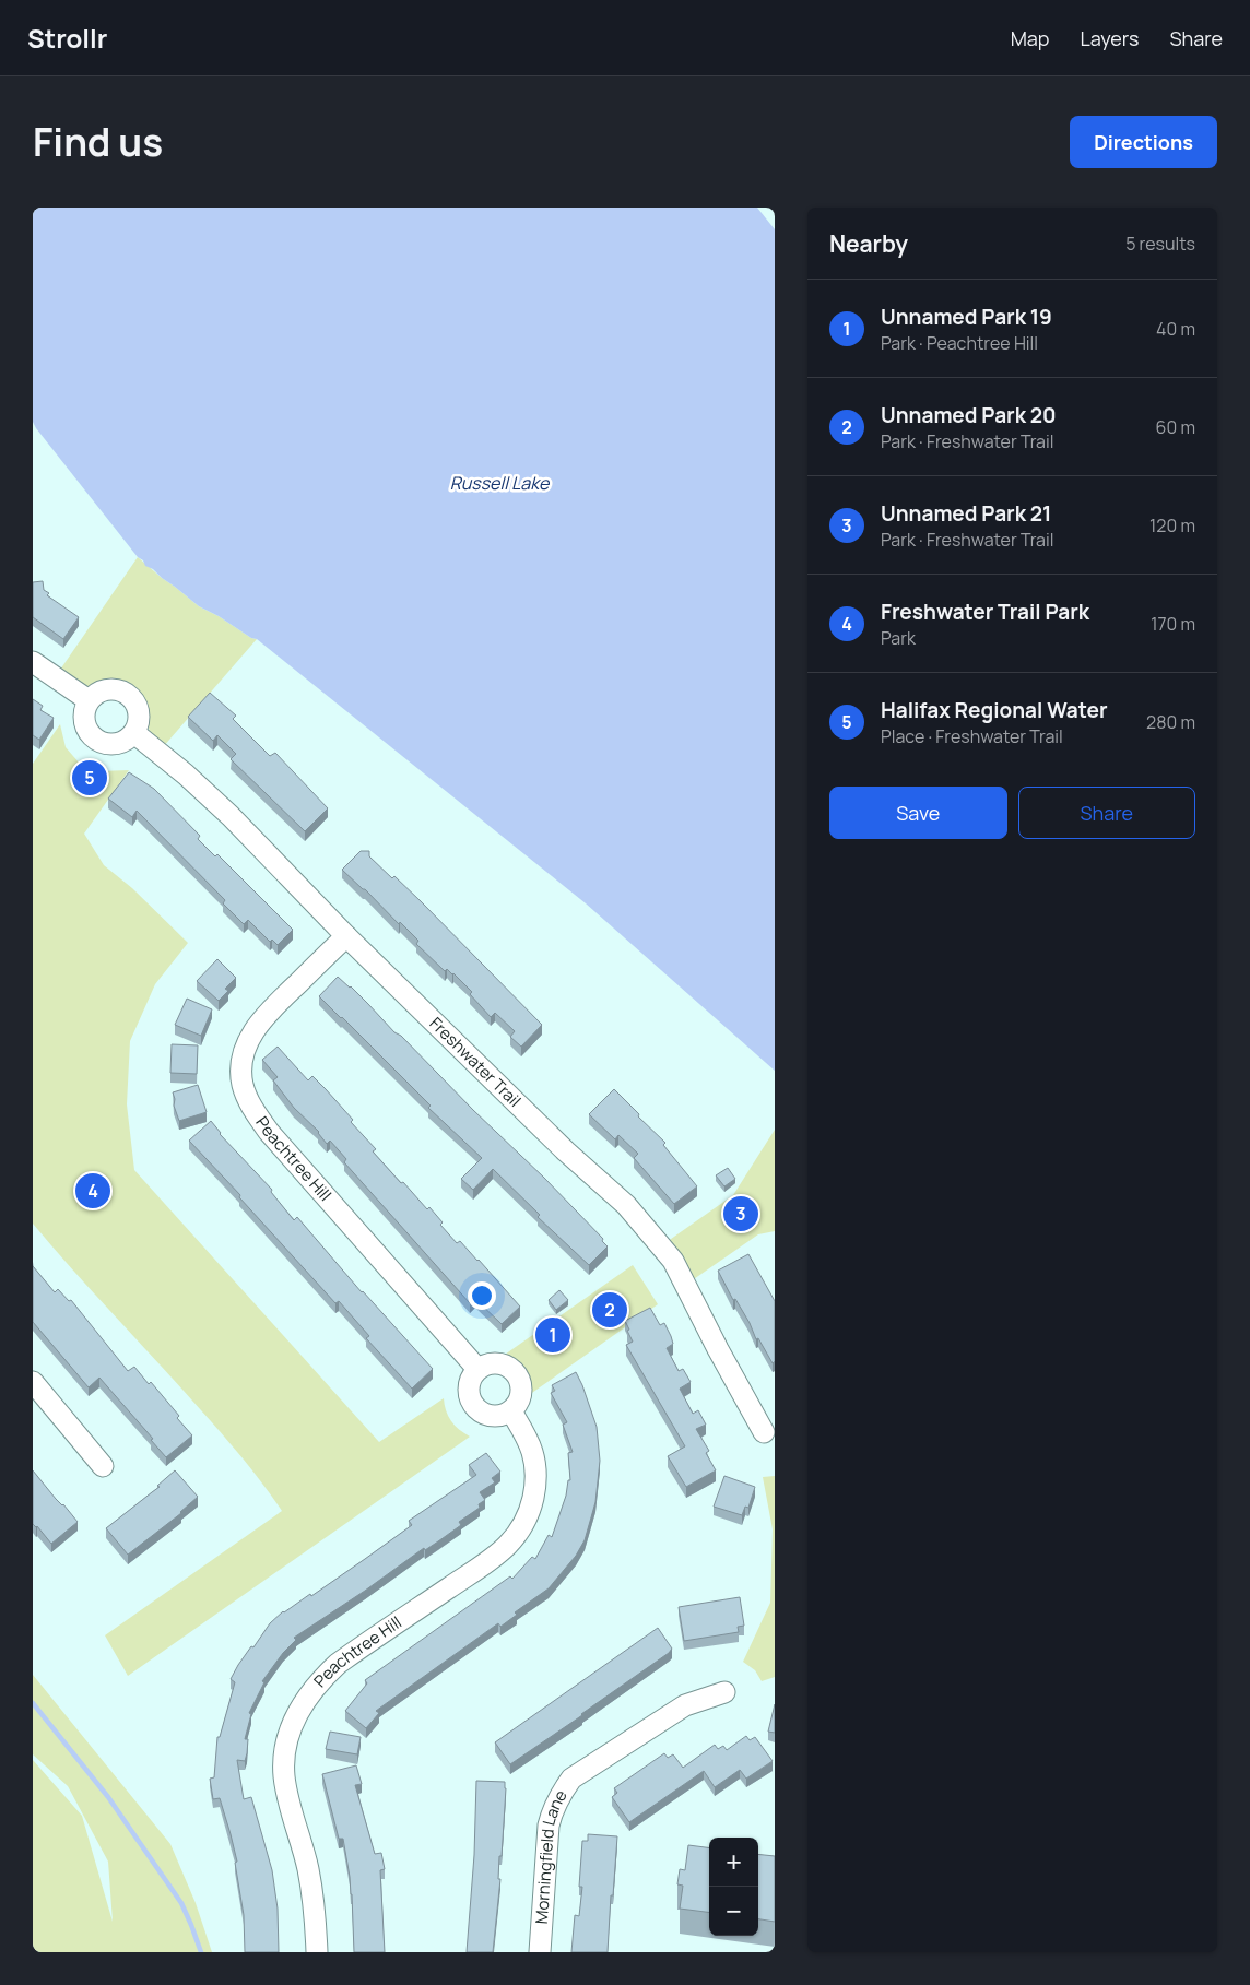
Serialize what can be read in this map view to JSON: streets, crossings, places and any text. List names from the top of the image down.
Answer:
{
  "streets": {
    "street": ["Freshwater Trail", "Peachtree Hill", "Morningfield Lane"]
  },
  "crossings": [
    ["Freshwater Trail", "Peachtree Hill"]
  ],
  "water": ["Russell Lake"],
  "page": {
    "header": "Strollr",
    "nav": ["Map", "Layers", "Share"],
    "title": "Find us",
    "buttons": [
      "Directions",
      ["Save", "Share"]
    ],
    "heading": ["Nearby", "5 results"],
    "list": [
      {
        "mark": "1",
        "name": "Unnamed Park 19",
        "note": "Park · Peachtree Hill",
        "value": "40 m"
      },
      {
        "mark": "2",
        "name": "Unnamed Park 20",
        "note": "Park · Freshwater Trail",
        "value": "60 m"
      },
      {
        "mark": "3",
        "name": "Unnamed Park 21",
        "note": "Park · Freshwater Trail",
        "value": "120 m"
      },
      {
        "mark": "4",
        "name": "Freshwater Trail Park",
        "note": "Park",
        "value": "170 m"
      },
      {
        "mark": "5",
        "name": "Halifax Regional Water",
        "note": "Place · Freshwater Trail",
        "value": "280 m"
      }
    ],
    "pins": [
      "5",
      "4",
      "3",
      "2",
      "1"
    ],
    "map_buttons": ["+", "−"]
  }
}
